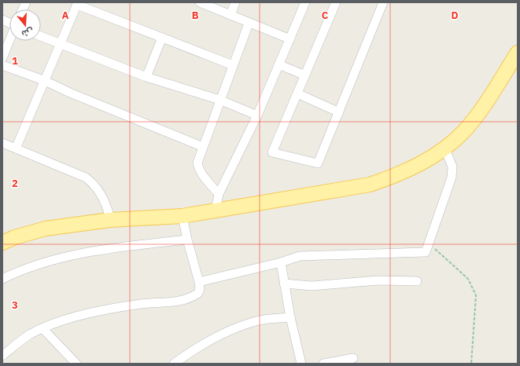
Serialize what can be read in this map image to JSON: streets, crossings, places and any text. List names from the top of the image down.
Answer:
{
  "north": "bottom",
  "grid": {
    "columns": [
      "A",
      "B",
      "C",
      "D"
    ],
    "rows": ["1", "2", "3"]
  }
}
